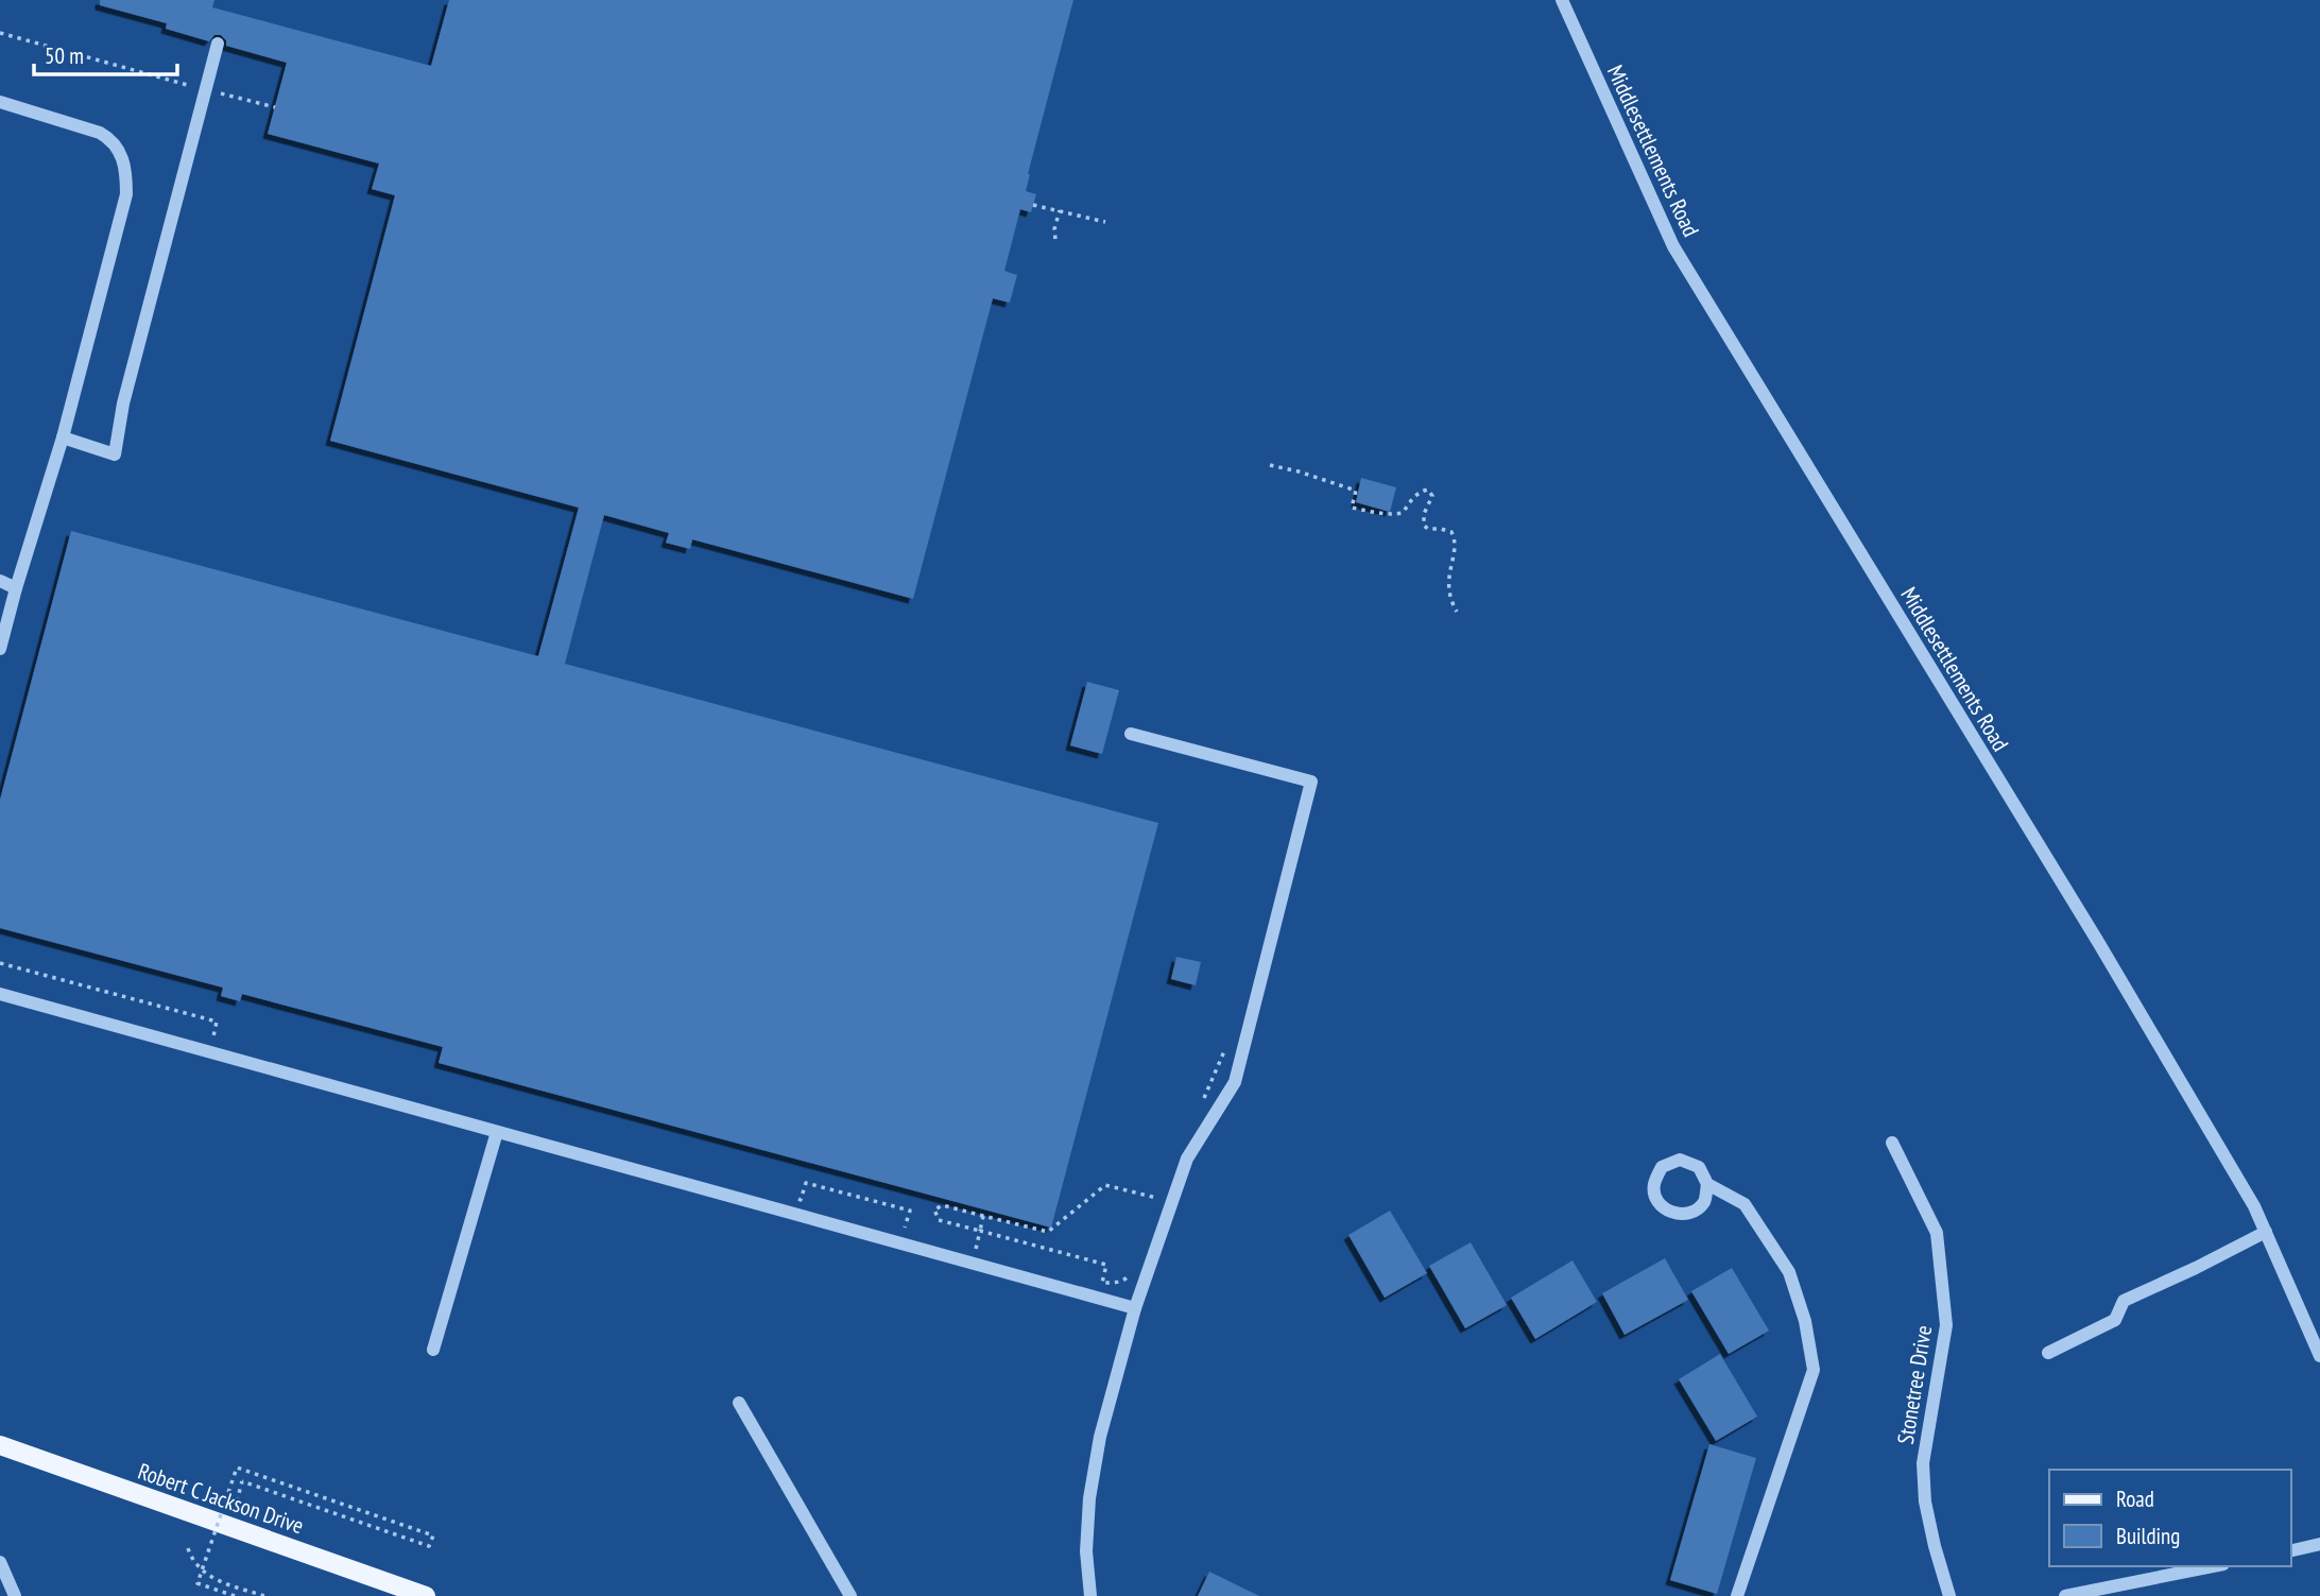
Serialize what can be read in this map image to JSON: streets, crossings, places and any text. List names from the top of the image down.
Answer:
{
  "streets": {
    "main road": ["Robert C Jackson Drive"],
    "street": ["Middlesettlements Road", "Stonetree Drive"]
  },
  "legend": ["Road", "Building"],
  "scale_bar": "50 m"
}
